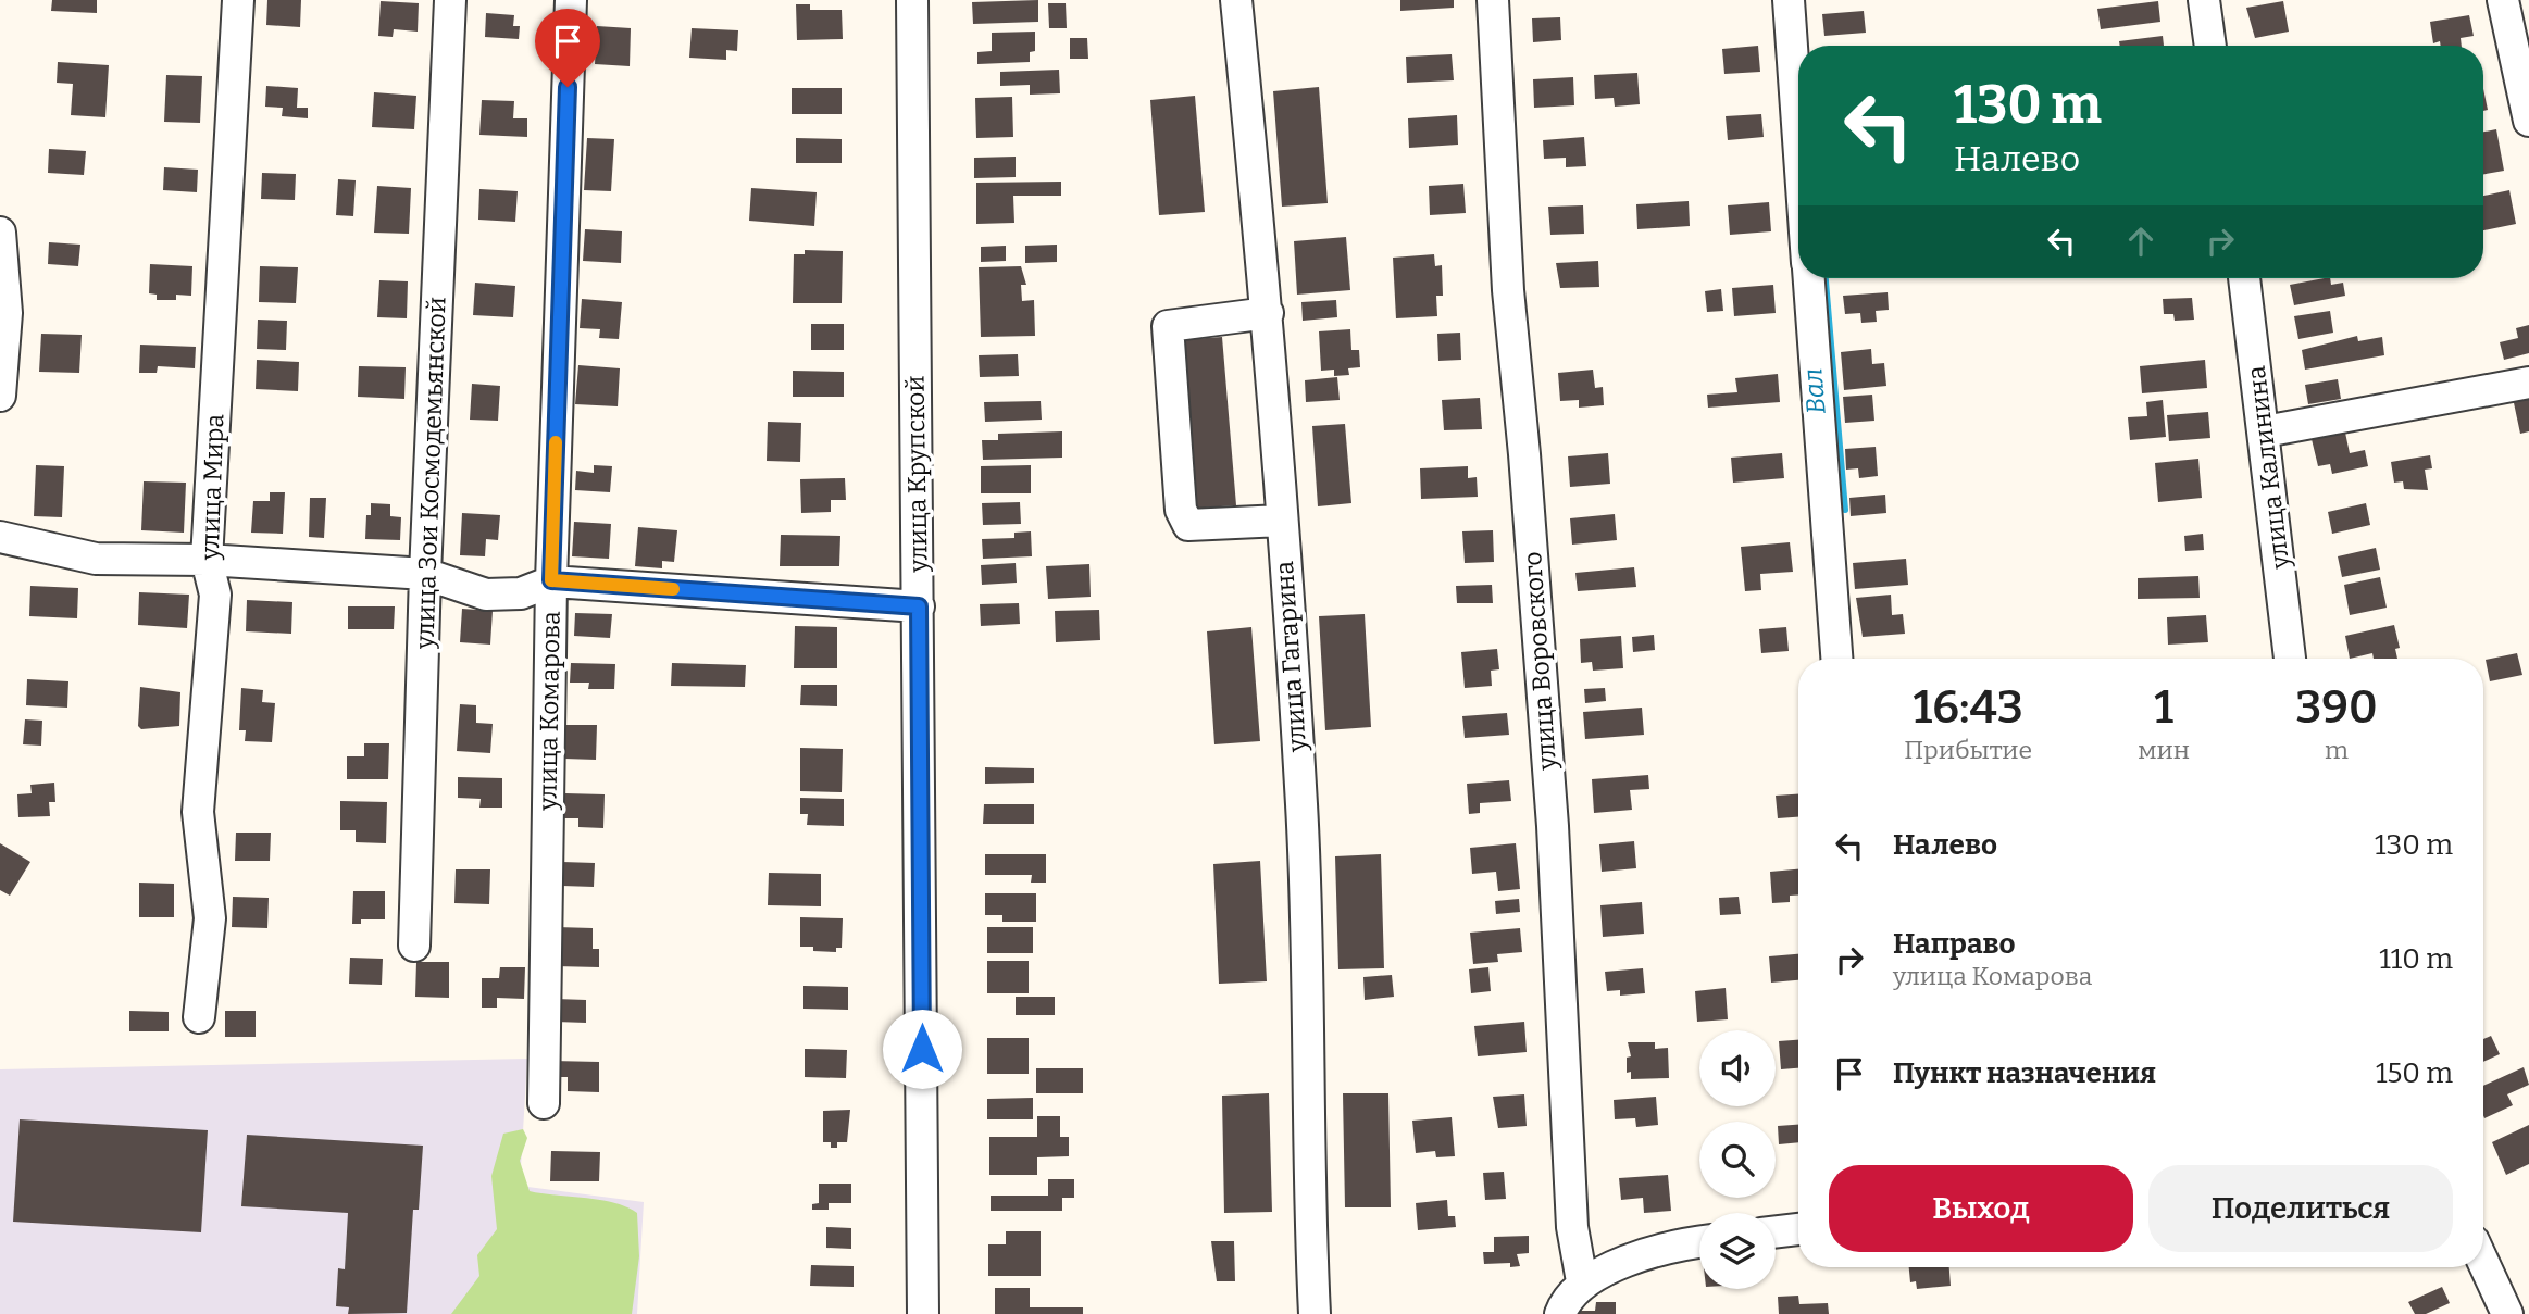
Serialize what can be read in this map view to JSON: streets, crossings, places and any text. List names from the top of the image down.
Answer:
{
  "streets": {
    "street": [
      "улица Калинина",
      "улица Зои Космодемьянской",
      "улица Крупской",
      "улица Мира",
      "улица Гагарина",
      "улица Воровского",
      "улица Комарова"
    ]
  },
  "water": ["Вал"],
  "page": {
    "turn": ["130 m", "Налево"],
    "eta": [
      "16:43",
      "Прибытие",
      "1",
      "мин",
      "390",
      "m"
    ],
    "list": [
      {
        "name": "Налево",
        "value": "130 m"
      },
      {
        "name": "Направо",
        "note": "улица Комарова",
        "value": "110 m"
      },
      {
        "name": "Пункт назначения",
        "value": "150 m"
      }
    ],
    "buttons": ["Выход", "Поделиться"]
  }
}
